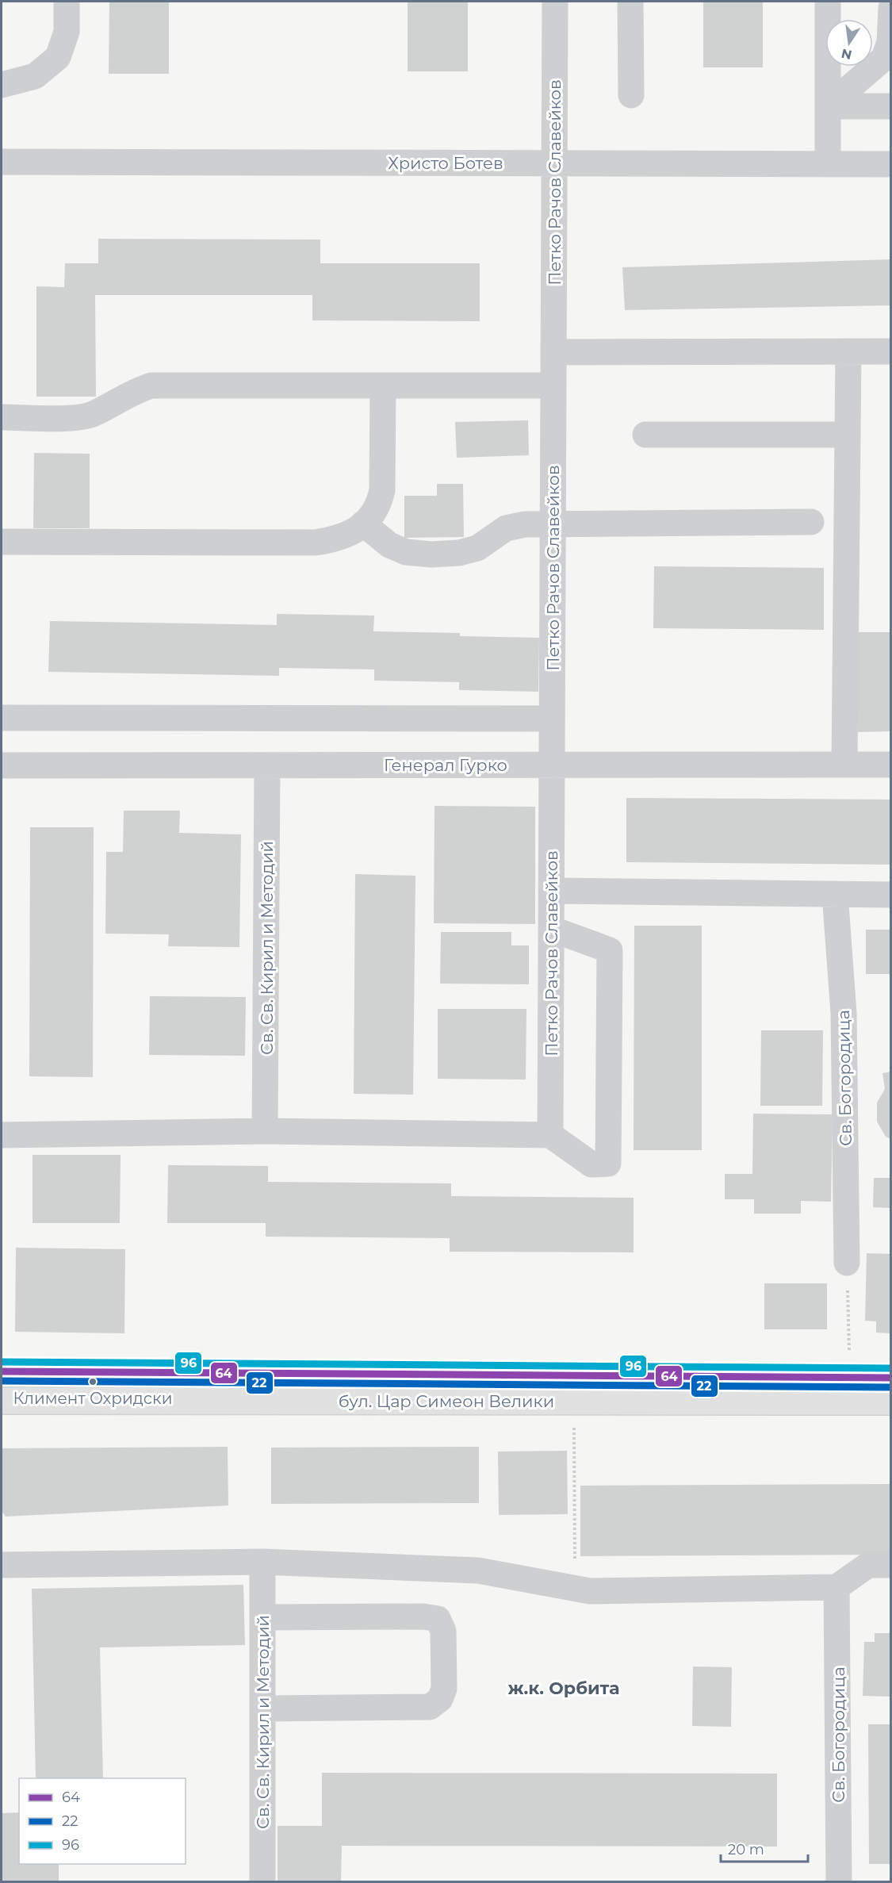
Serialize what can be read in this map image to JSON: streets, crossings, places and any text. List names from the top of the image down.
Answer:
{
  "streets": {
    "main road": ["бул. Цар Симеон Велики"],
    "street": [
      "Христо Ботев",
      "Петко Рачов Славейков",
      "Генерал Гурко",
      "Св. Св. Кирил и Методий",
      "Св. Богородица"
    ]
  },
  "crossings": [
    ["Христо Ботев", "Петко Рачов Славейков"],
    ["Петко Рачов Славейков", "Генерал Гурко"],
    ["Генерал Гурко", "Св. Св. Кирил и Методий"]
  ],
  "districts": ["ж.к. Орбита"],
  "places": ["Климент Охридски"],
  "lines": ["transit line 96", "transit line 64", "transit line 22"],
  "legend": ["64", "22", "96"],
  "scale_bar": "20 m",
  "north": "bottom"
}
